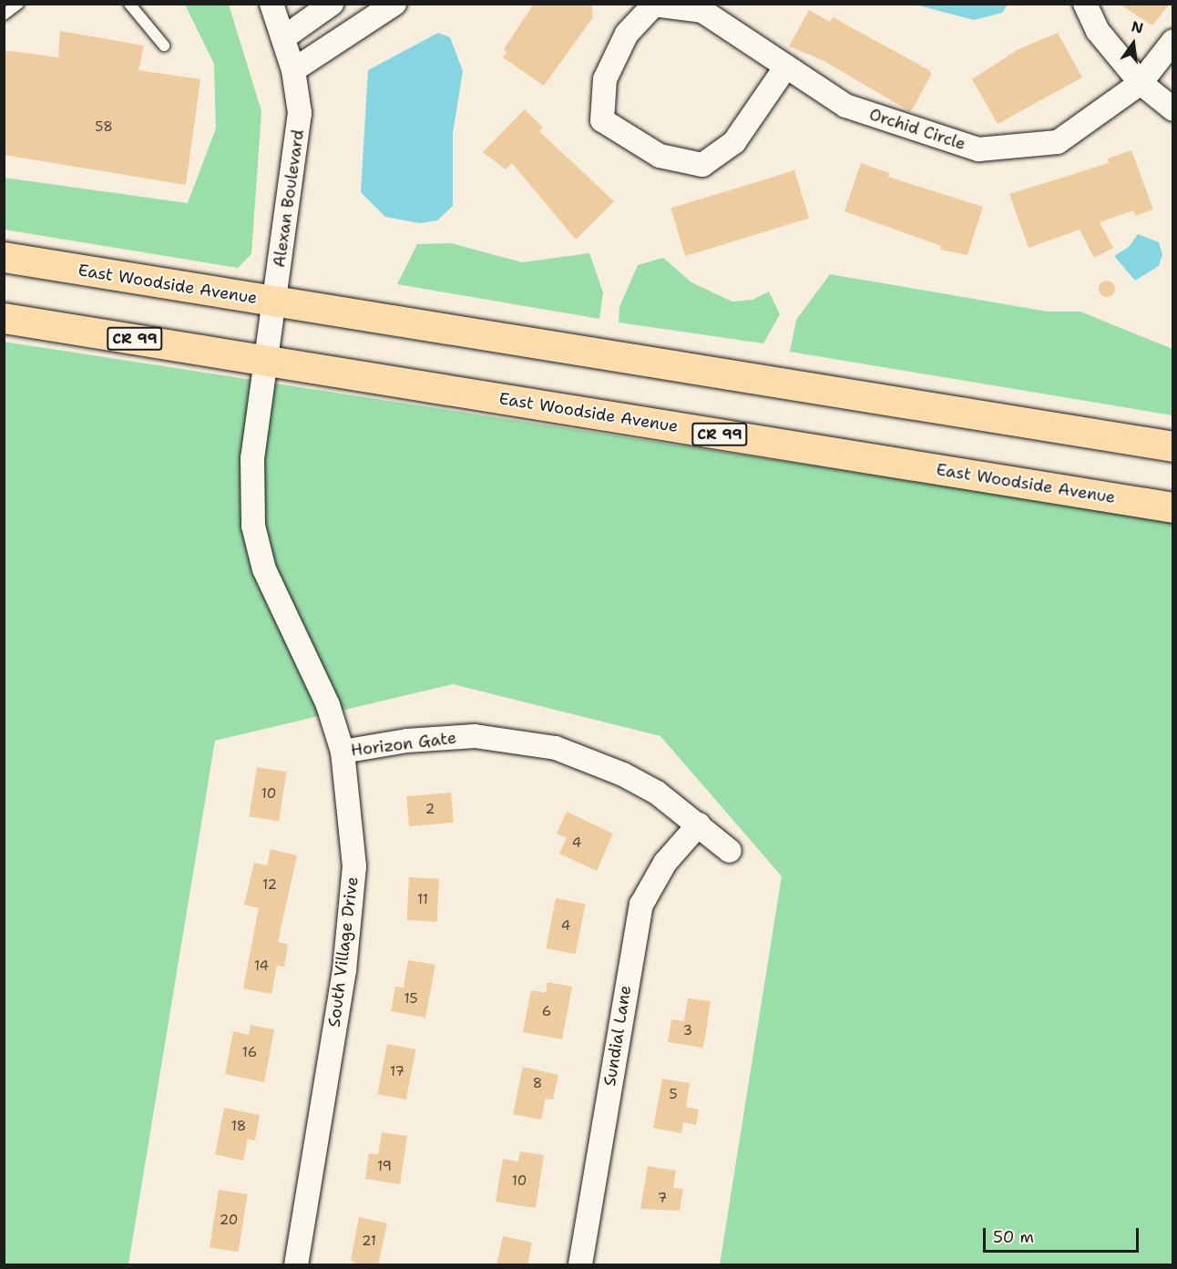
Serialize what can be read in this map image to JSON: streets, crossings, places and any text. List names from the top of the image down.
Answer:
{
  "streets": {
    "main road": ["East Woodside Avenue", "CR 99"],
    "street": [
      "Orchid Circle",
      "Alexan Boulevard",
      "Horizon Gate",
      "South Village Drive",
      "Sundial Lane"
    ]
  },
  "crossings": [
    ["Alexan Boulevard", "East Woodside Avenue"],
    ["Alexan Boulevard", "South Village Drive"],
    ["East Woodside Avenue", "South Village Drive"],
    ["Horizon Gate", "South Village Drive"],
    ["Horizon Gate", "Sundial Lane"]
  ],
  "house_numbers": [
    "58",
    "10",
    "2",
    "4",
    "12",
    "11",
    "4",
    "14",
    "15",
    "6",
    "3",
    "16",
    "17",
    "8",
    "5",
    "18",
    "19",
    "10",
    "7",
    "20",
    "21"
  ],
  "scale_bar": "50 m",
  "north": "top"
}
